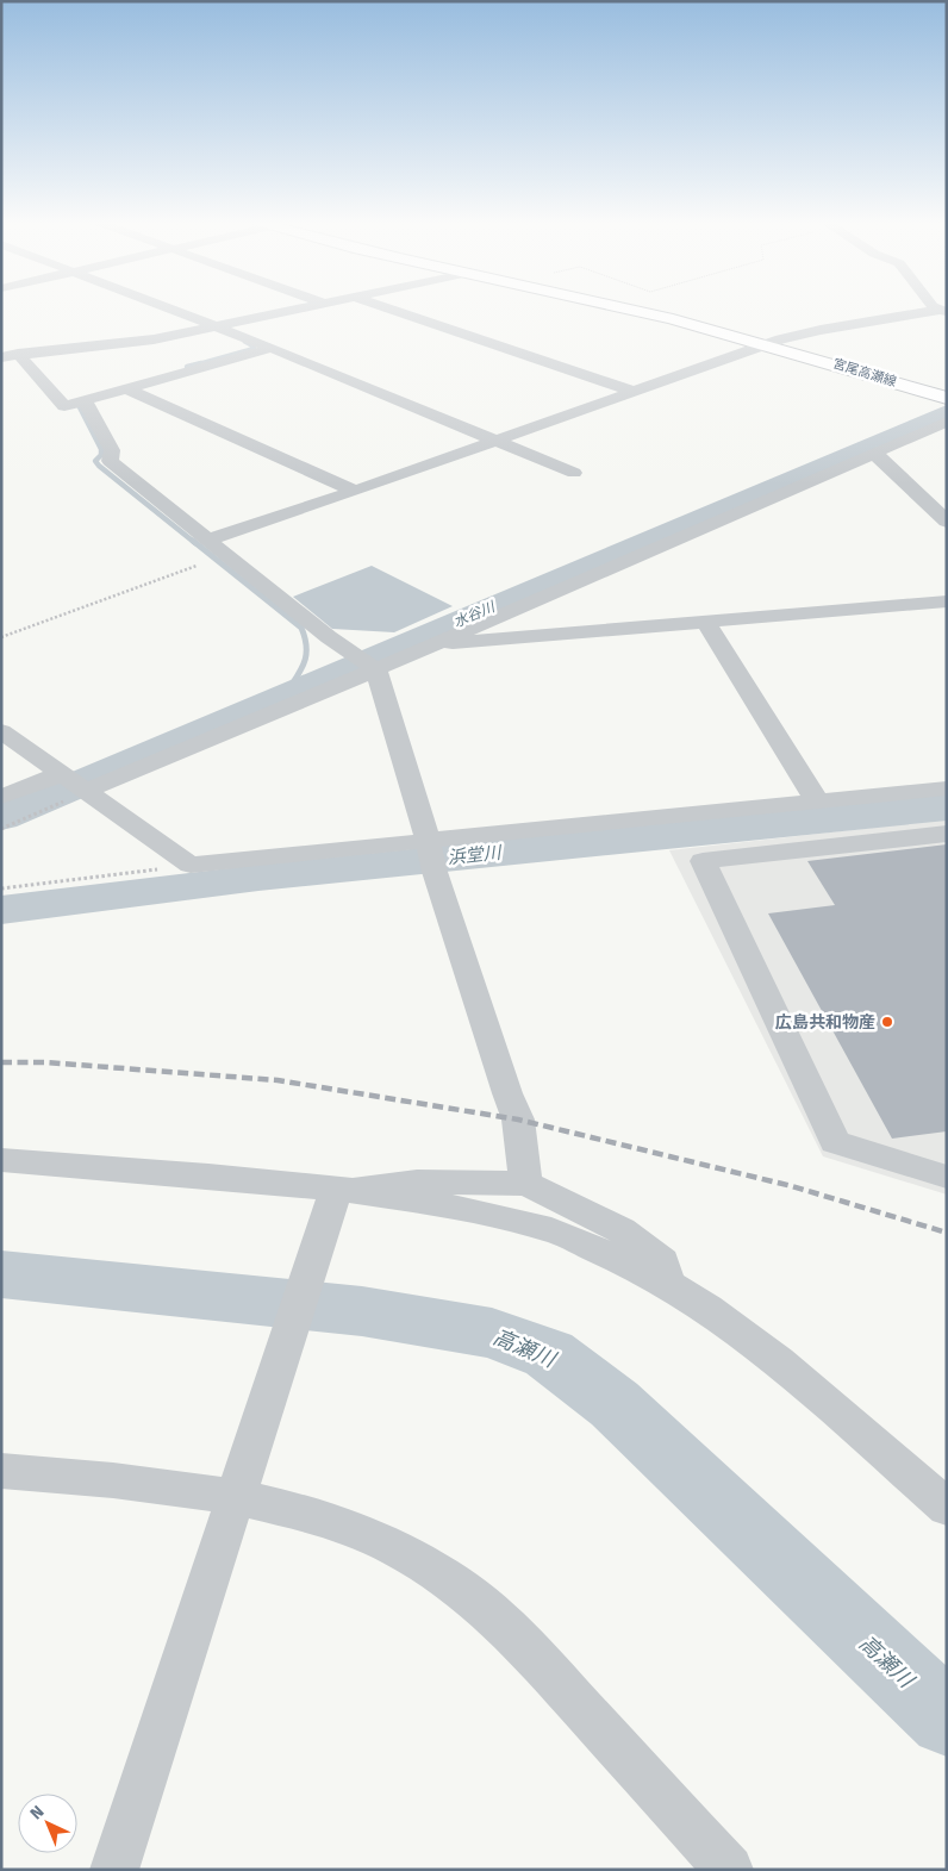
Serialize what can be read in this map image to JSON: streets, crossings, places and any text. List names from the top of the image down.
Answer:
{
  "streets": {
    "main road": ["宮尾高瀬線"]
  },
  "water": ["水谷川", "浜堂川", "高瀬川"],
  "places": ["広島共和物産"],
  "north": "top left"
}
